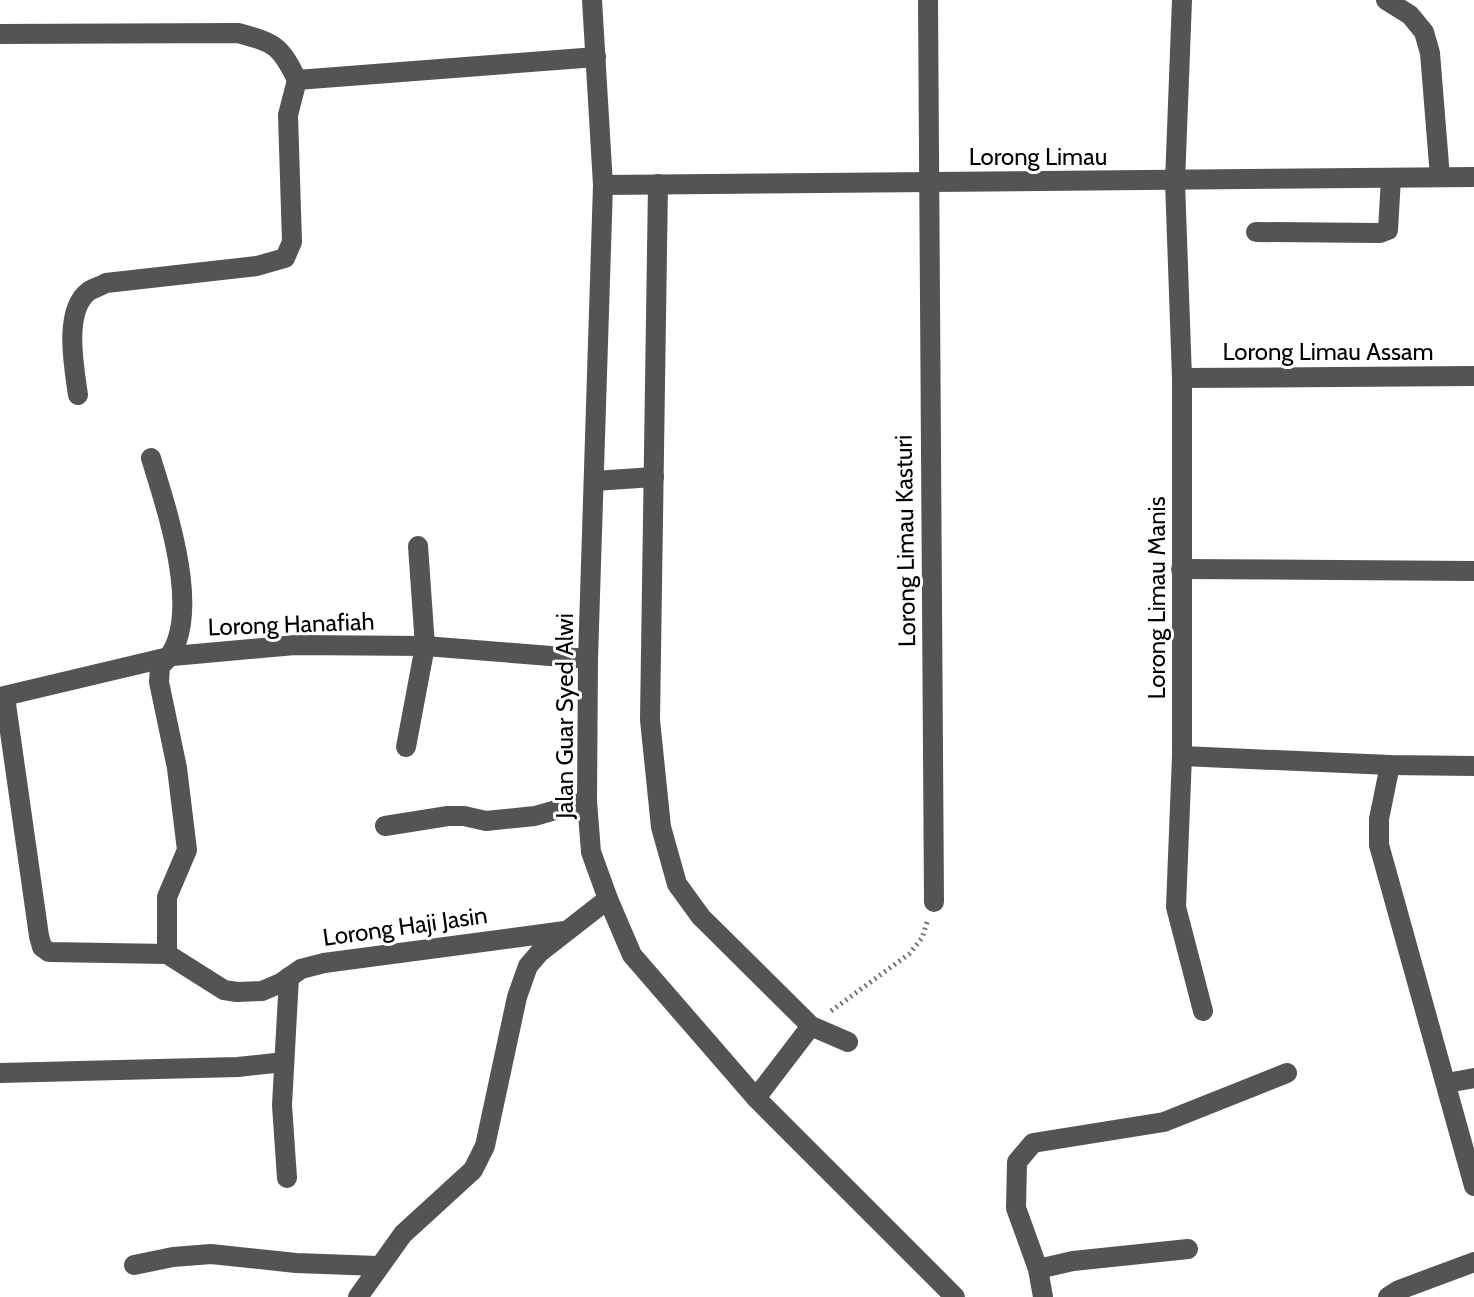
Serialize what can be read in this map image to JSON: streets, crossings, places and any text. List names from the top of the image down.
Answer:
{
  "streets": {
    "street": [
      "Lorong Limau",
      "Lorong Limau Assam",
      "Lorong Limau Kasturi",
      "Lorong Limau Manis",
      "Lorong Hanafiah",
      "Jalan Guar Syed Alwi",
      "Lorong Haji Jasin"
    ]
  },
  "crossings": [
    ["Lorong Limau", "Lorong Limau Kasturi"],
    ["Lorong Limau", "Lorong Limau Manis"],
    ["Lorong Limau", "Jalan Guar Syed Alwi"],
    ["Lorong Limau Assam", "Lorong Limau Manis"],
    ["Lorong Hanafiah", "Jalan Guar Syed Alwi"]
  ]
}
